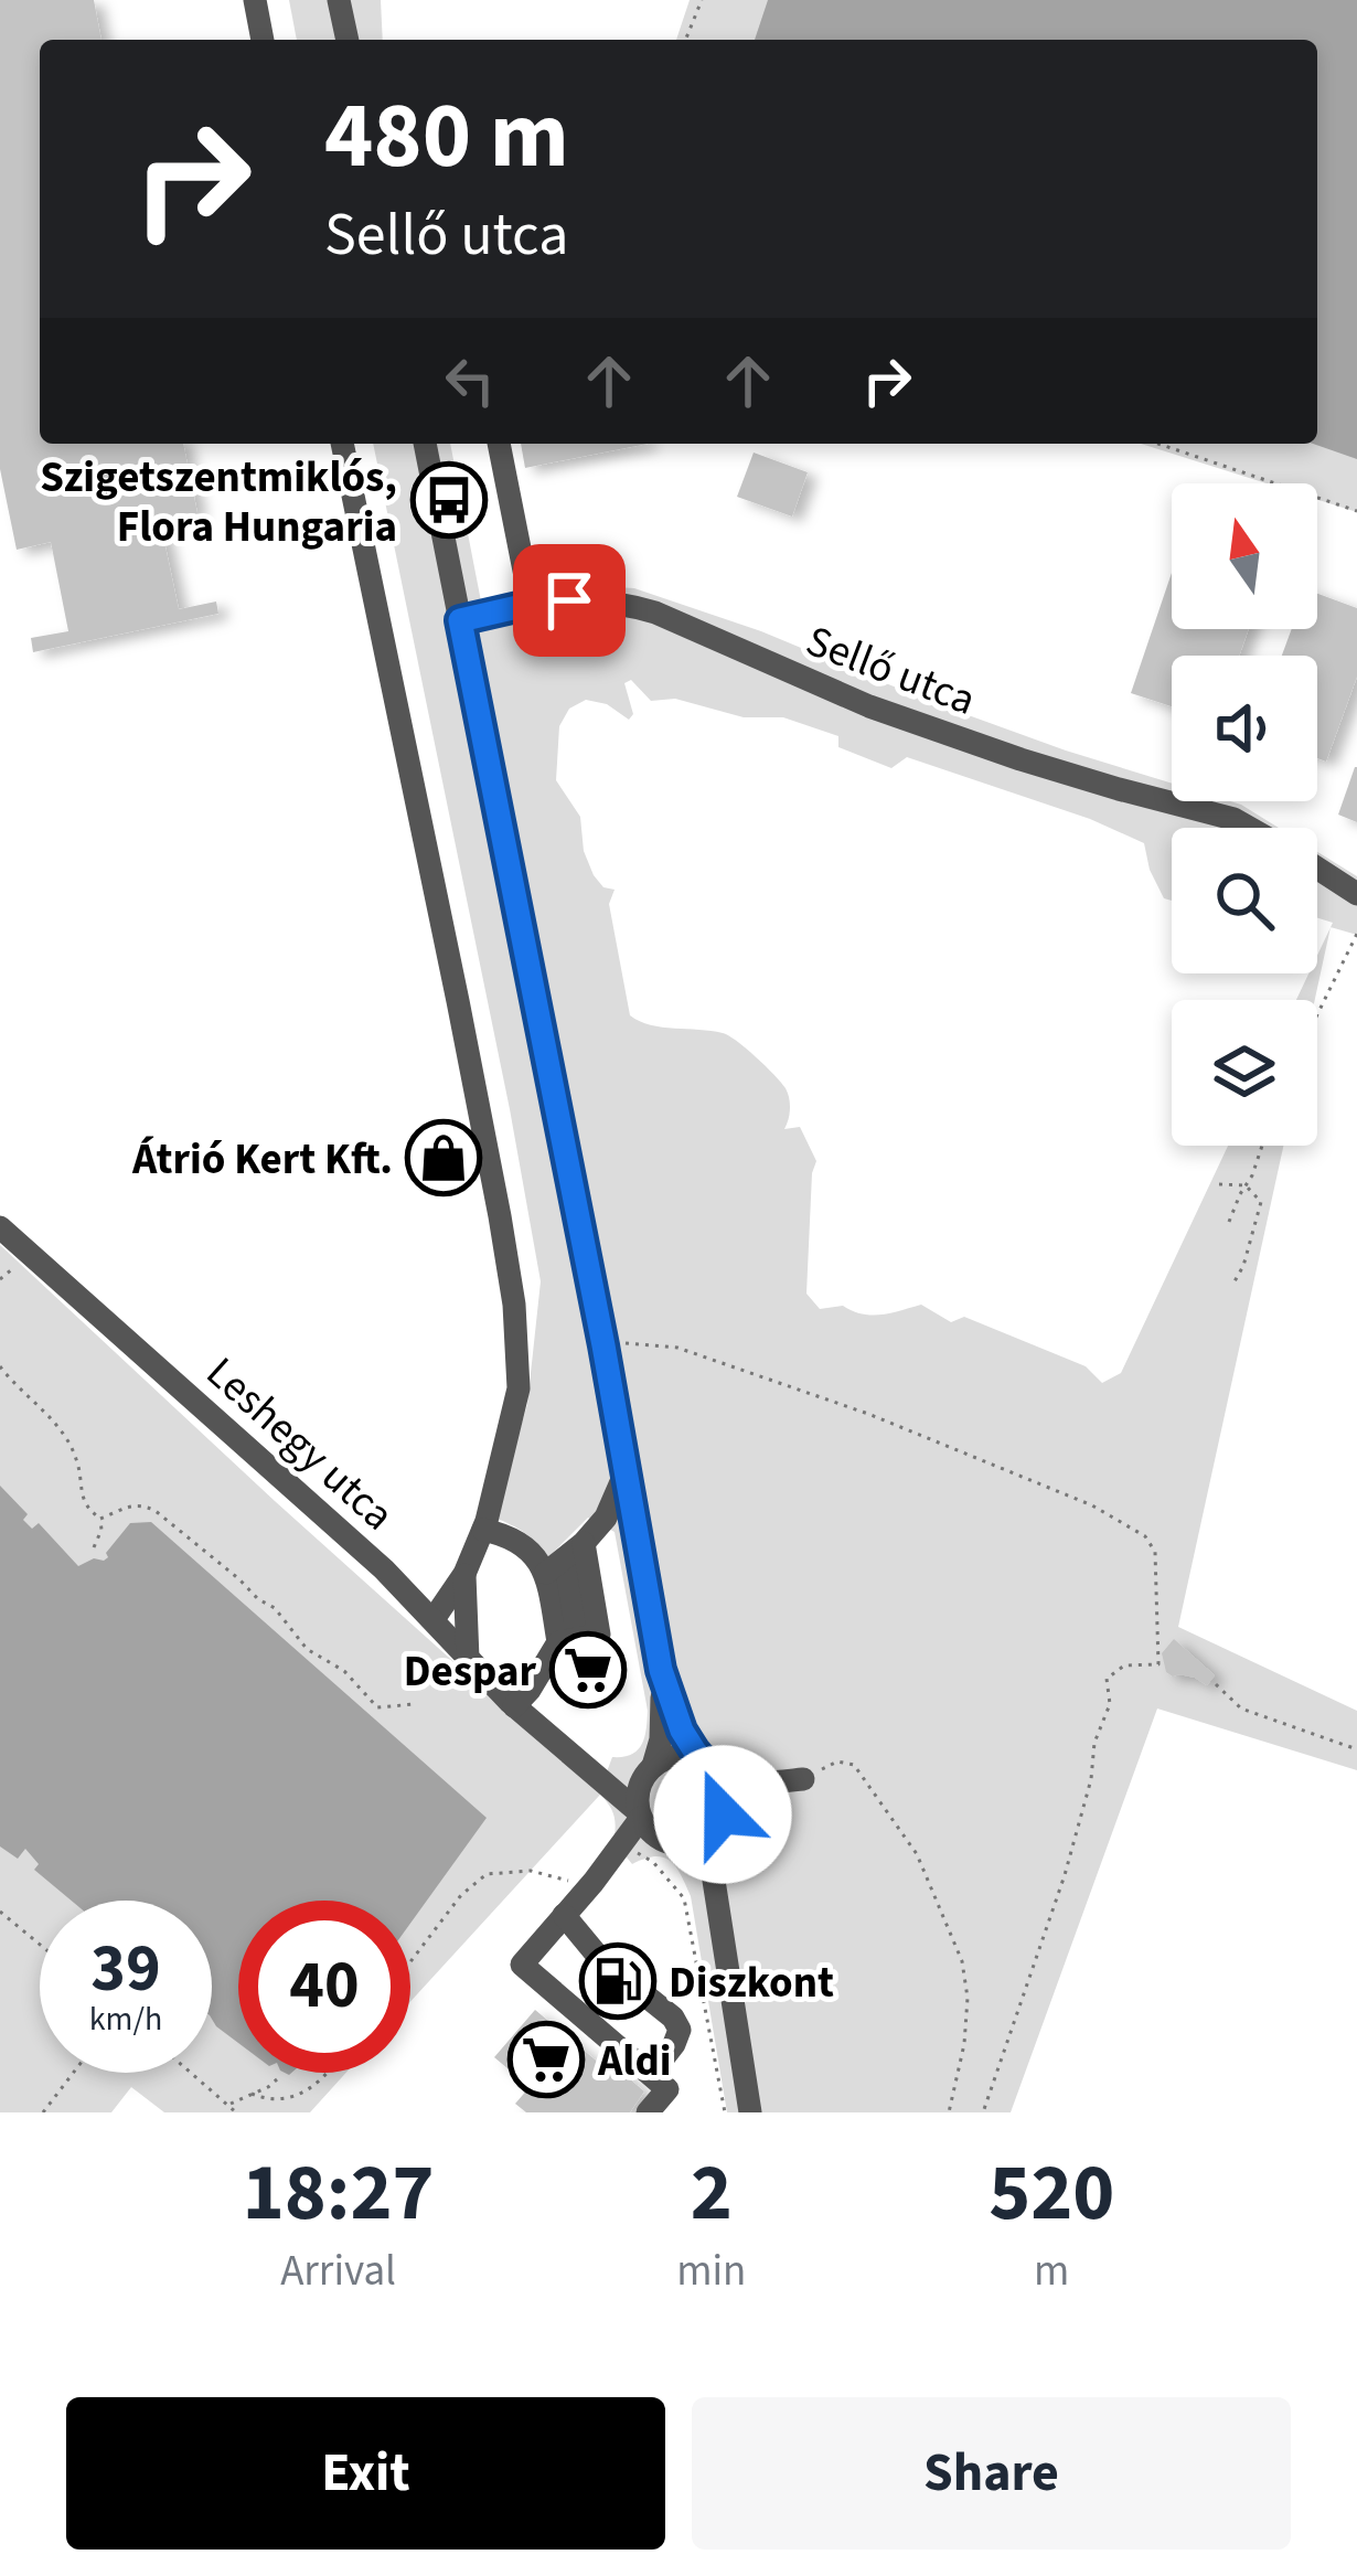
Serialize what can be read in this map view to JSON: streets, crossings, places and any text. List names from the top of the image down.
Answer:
{
  "streets": {
    "street": ["Sellő utca", "Leshegy utca"]
  },
  "places": {
    "bus stop": ["Szigetszentmiklós, Flora Hungaria"],
    "shop": ["Átrió Kert Kft."],
    "supermarket": ["Despar", "Aldi"],
    "fuel station": ["Diszkont"]
  },
  "north": "top",
  "page": {
    "turn": ["480 m", "Sellő utca"],
    "speed": "39 km/h",
    "limit": "40",
    "eta": [
      "18:27",
      "Arrival",
      "2",
      "min",
      "520",
      "m"
    ],
    "buttons": ["Exit", "Share"]
  }
}
